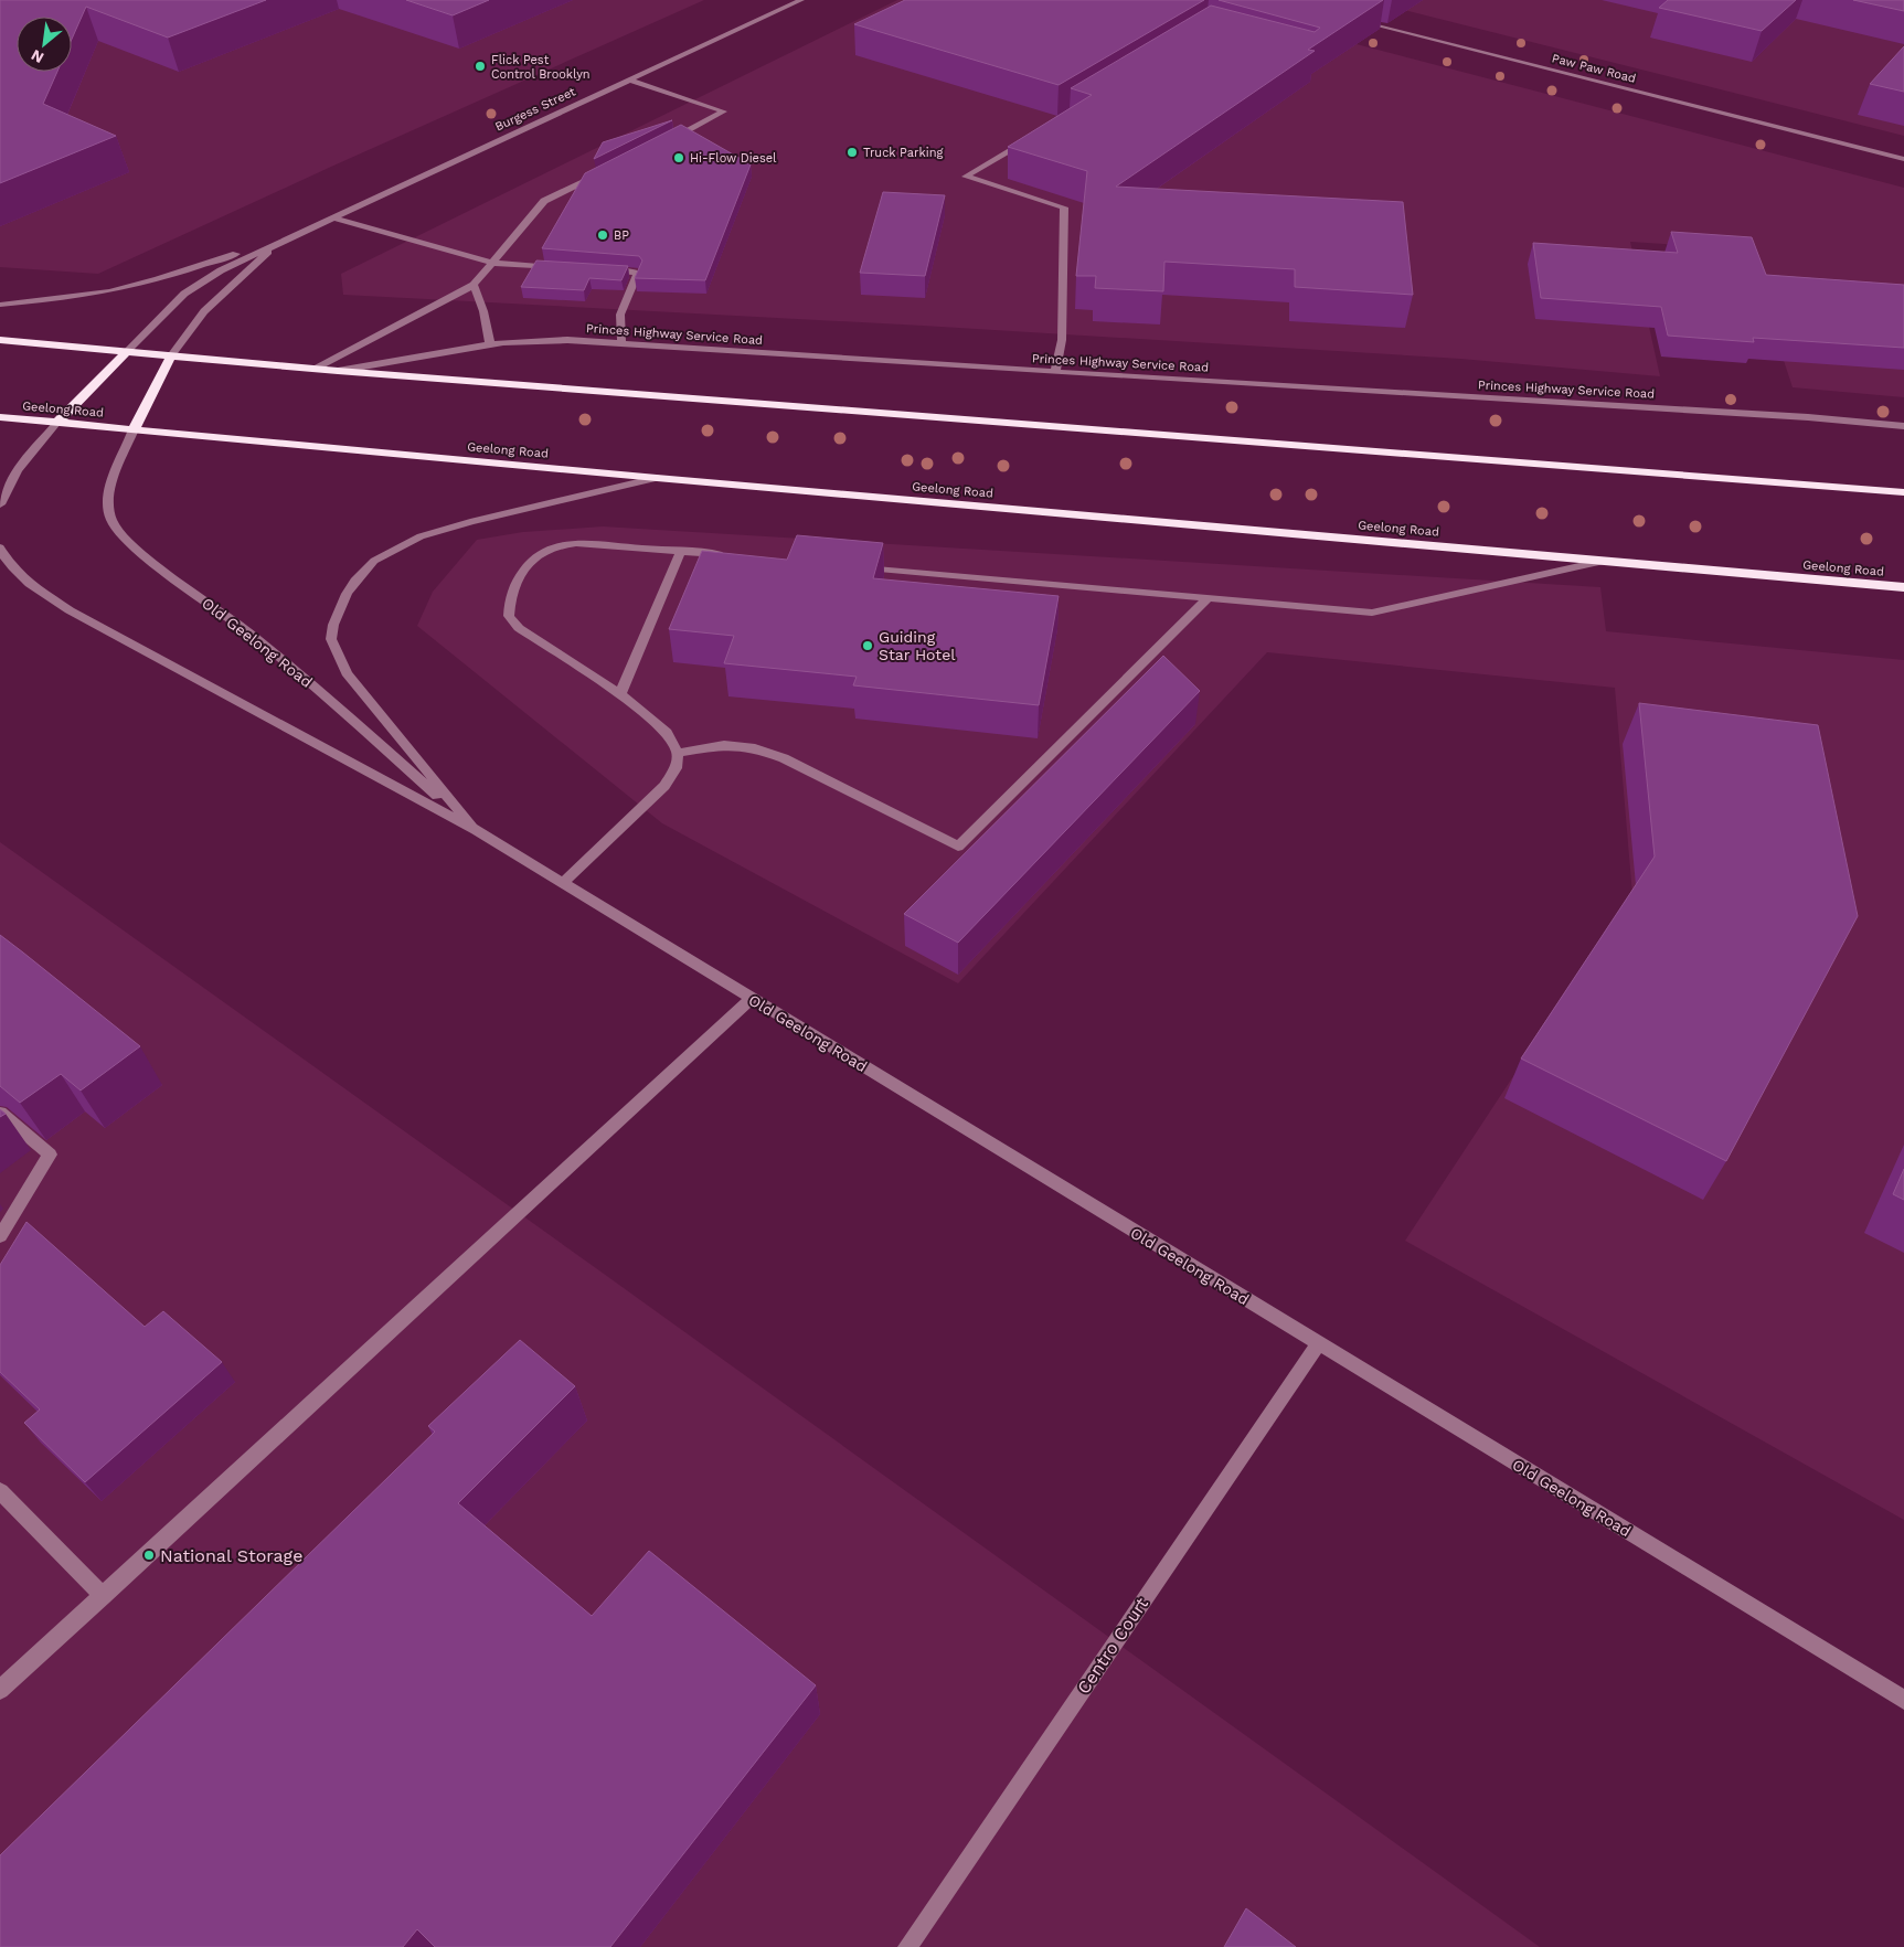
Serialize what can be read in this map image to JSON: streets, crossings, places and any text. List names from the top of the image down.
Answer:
{
  "streets": {
    "highway": ["Geelong Road"],
    "street": [
      "Paw Paw Road",
      "Burgess Street",
      "Princes Highway Service Road",
      "Old Geelong Road",
      "Centro Court"
    ]
  },
  "crossings": [
    ["Geelong Road", "Old Geelong Road"],
    ["Old Geelong Road", "Centro Court"]
  ],
  "places": [
    "Flick Pest Control Brooklyn",
    "Truck Parking",
    "Hi-Flow Diesel",
    "BP",
    "Guiding Star Hotel",
    "National Storage"
  ],
  "north": "bottom left"
}
